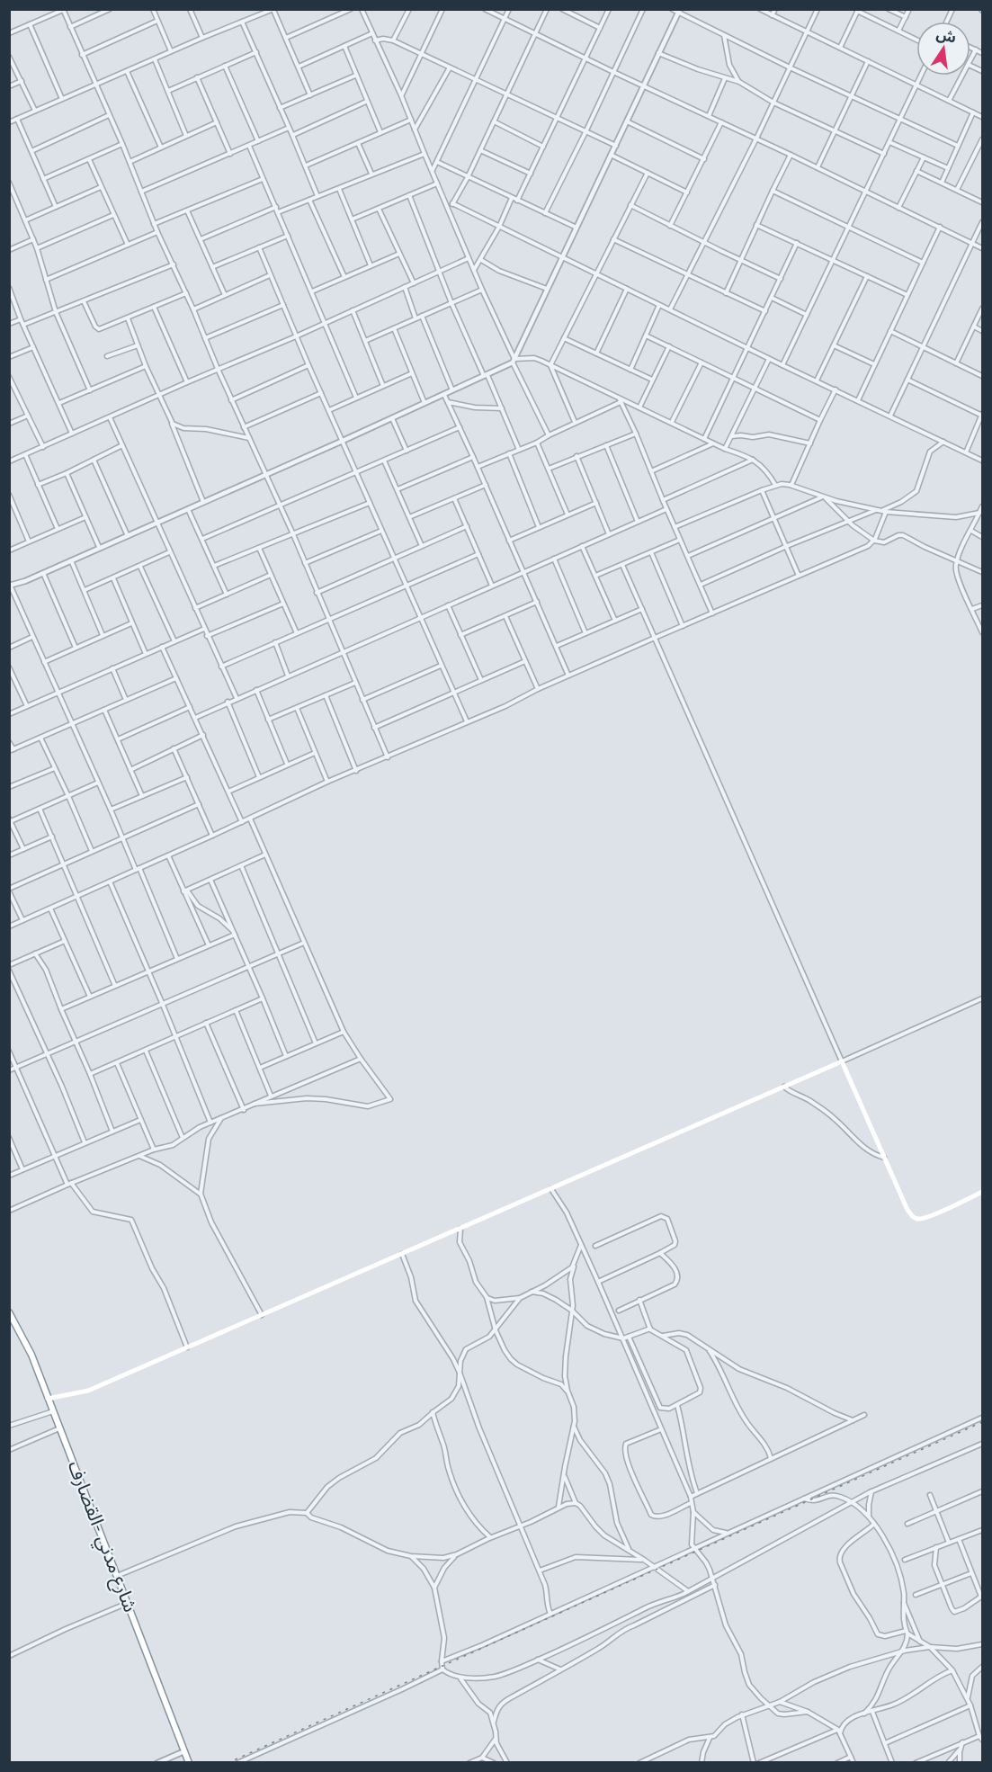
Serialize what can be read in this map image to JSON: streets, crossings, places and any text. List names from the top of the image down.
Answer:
{
  "streets": {
    "highway": ["شارع مدني -القضارف"]
  },
  "north": "top"
}
